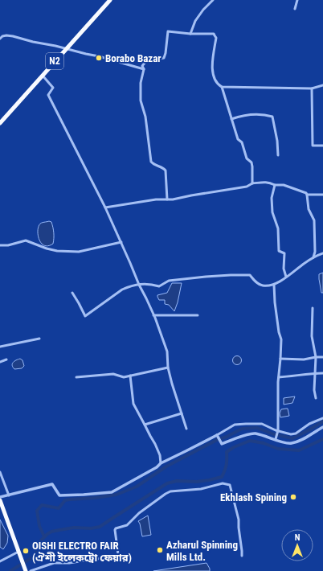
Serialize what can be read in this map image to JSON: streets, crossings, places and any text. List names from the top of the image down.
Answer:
{
  "streets": {
    "highway": ["N2"]
  },
  "places": [
    "Borabo Bazar",
    "Ekhlash Spining",
    "Azharul Spinning Mills Ltd.",
    "OISHI ELECTRO FAIR (ঐশী ইলেকট্রো ফেয়ার)"
  ],
  "north": "top"
}
